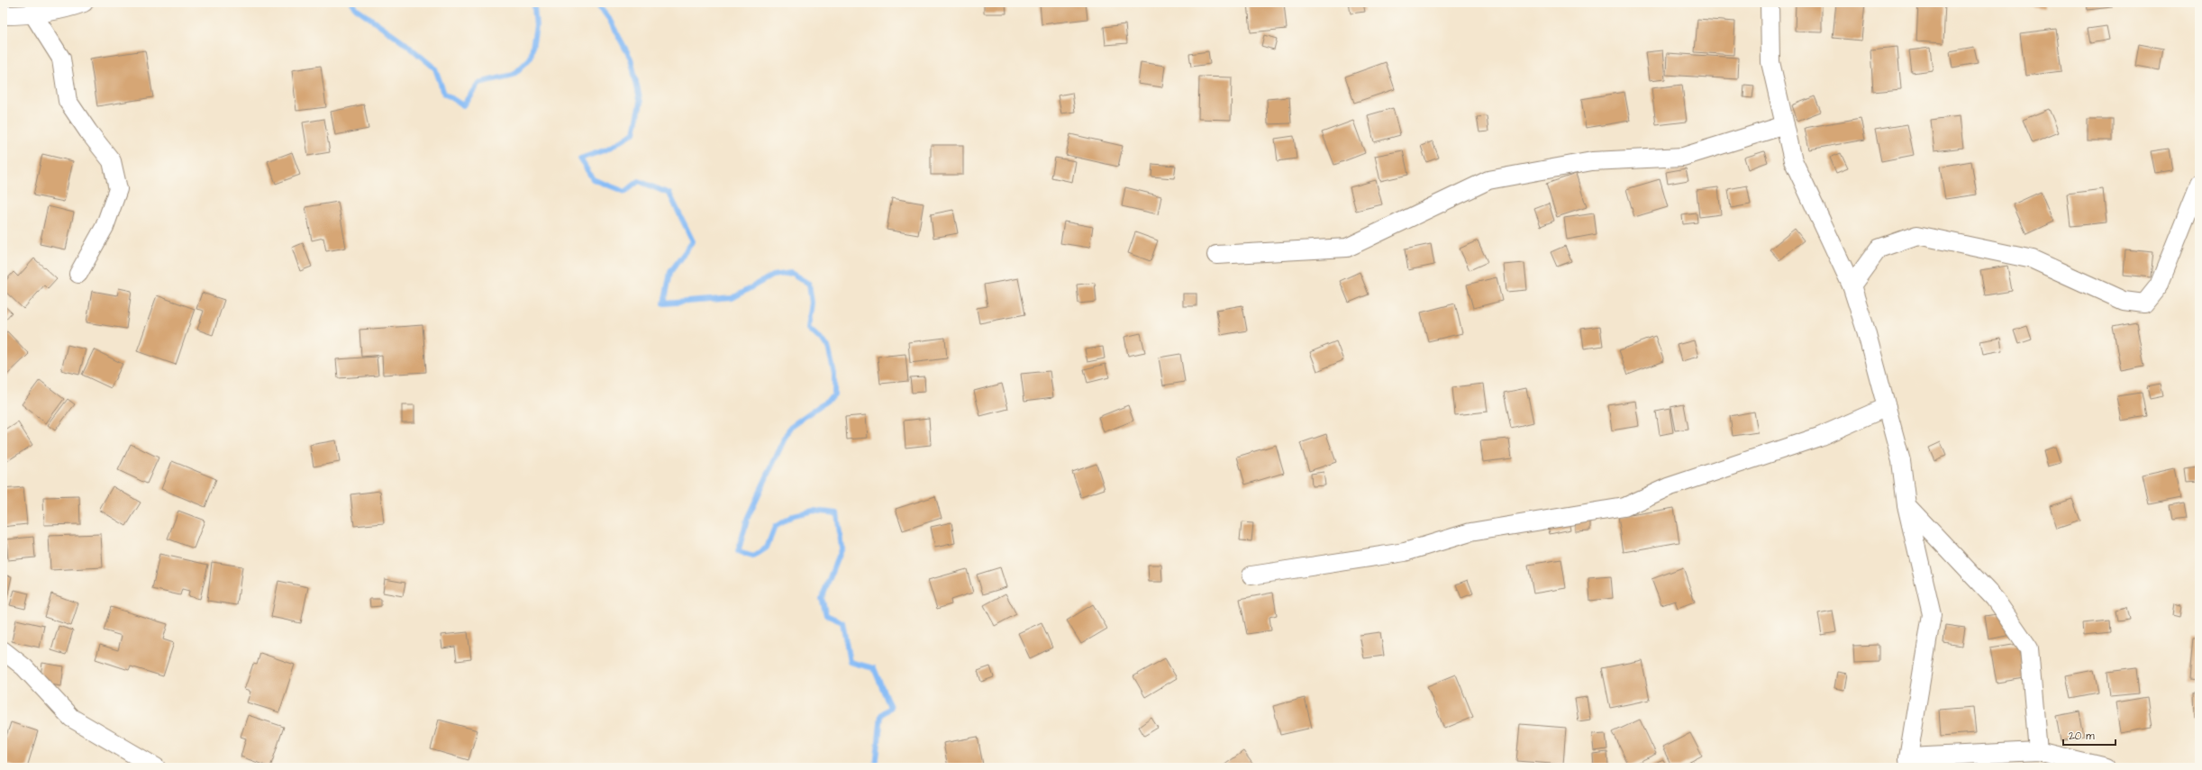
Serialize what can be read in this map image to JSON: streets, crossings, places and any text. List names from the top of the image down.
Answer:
{
  "scale_bar": "20 m"
}
